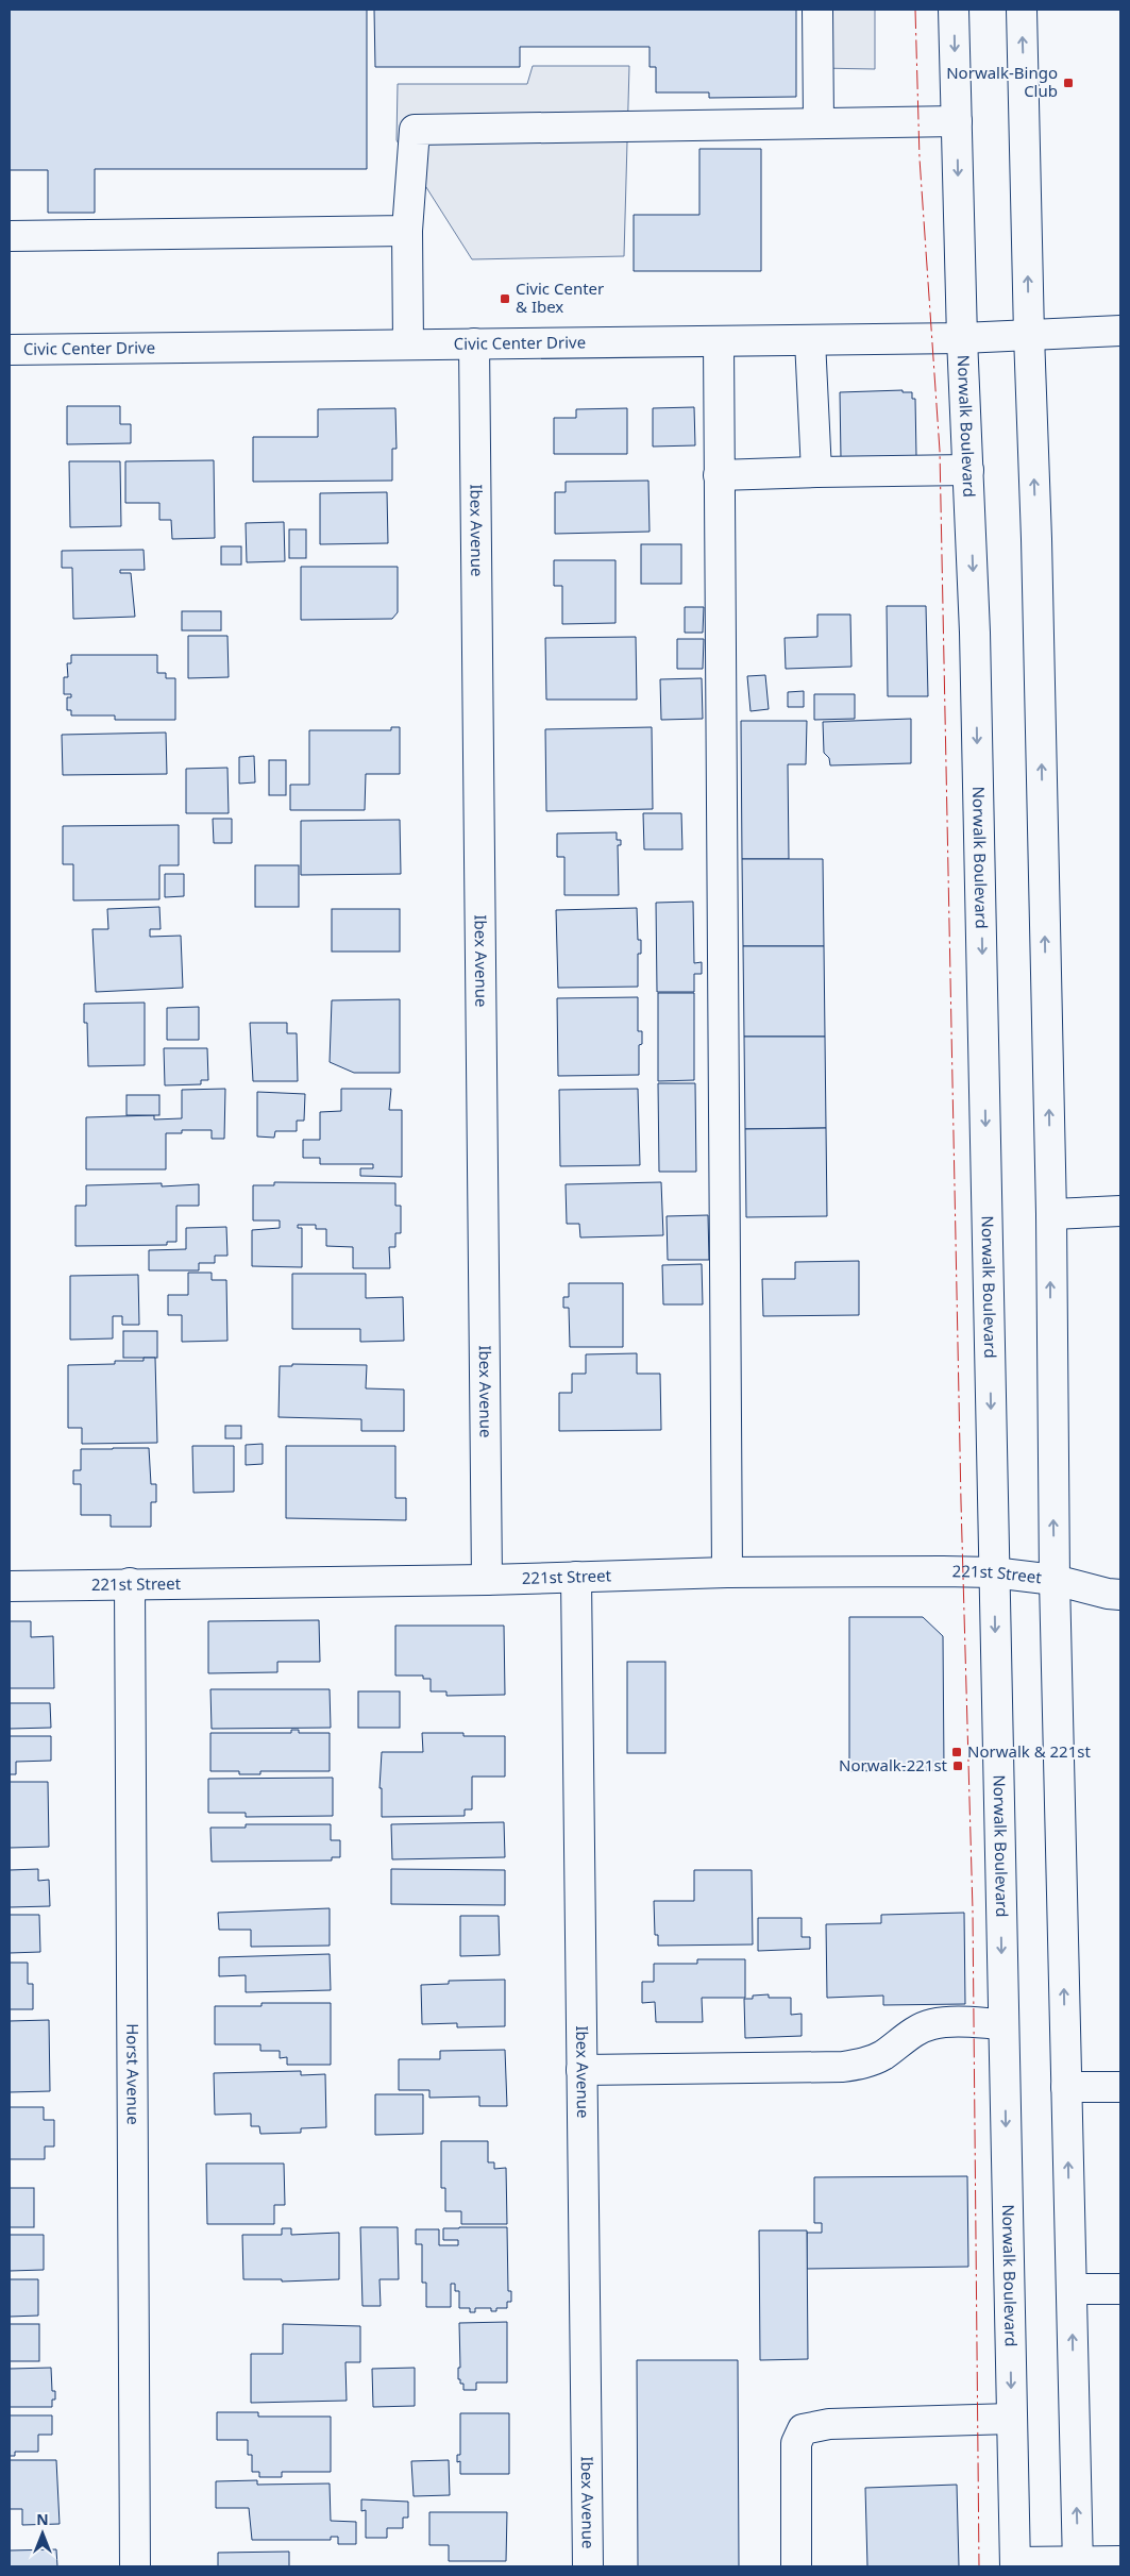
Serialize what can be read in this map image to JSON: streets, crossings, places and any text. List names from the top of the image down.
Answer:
{
  "streets": {
    "street": [
      "Civic Center Drive",
      "Norwalk Boulevard",
      "Ibex Avenue",
      "221st Street",
      "Horst Avenue"
    ]
  },
  "crossings": [
    ["Civic Center Drive", "Norwalk Boulevard"],
    ["Civic Center Drive", "Ibex Avenue"],
    ["Norwalk Boulevard", "221st Street"],
    ["Ibex Avenue", "221st Street"],
    ["221st Street", "Horst Avenue"]
  ],
  "places": {
    "transit": [
      "Norwalk-Bingo Club",
      "Civic Center & Ibex",
      "Norwalk & 221st",
      "Norwalk-221st"
    ]
  },
  "north": "top"
}
